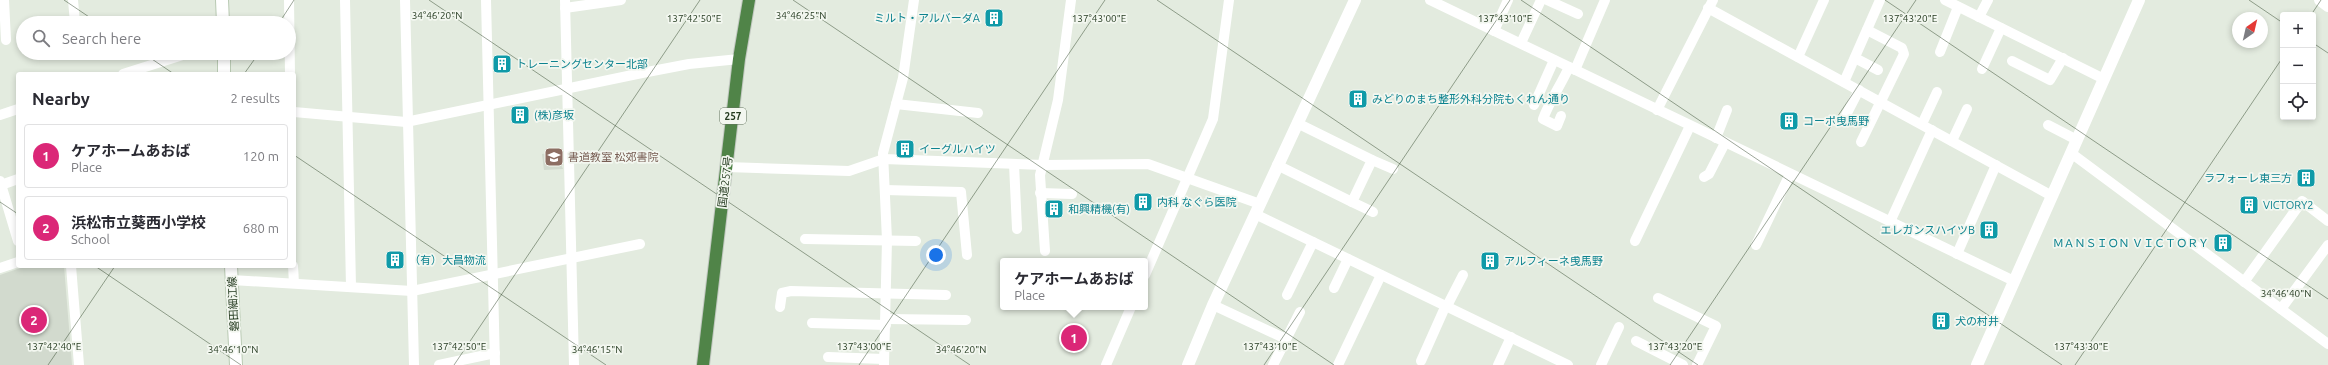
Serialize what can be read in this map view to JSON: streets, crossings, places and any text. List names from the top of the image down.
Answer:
{
  "streets": {
    "highway": ["257", "国道257号"],
    "street": ["磐田細江線"]
  },
  "places": {
    "building": [
      "ミルト・アルバーダA",
      "トレーニングセンター北部",
      "みどりのまち整形外科分院もくれん通り",
      "(株)彦坂",
      "コーポ曳馬野",
      "イーグルハイツ",
      "ラフォーレ東三方",
      "内科 なぐら医院",
      "VICTORY2",
      "和興精機(有)",
      "エレガンスハイツB",
      "ＭＡＮＳＩＯＮ ＶＩＣＴＯＲＹ",
      "（有）大昌物流",
      "アルフィーネ曵馬野",
      "犬の村井"
    ],
    "school or university": ["書道教室 松郊書院"]
  },
  "north": "top right",
  "page": {
    "map_buttons": ["+", "−"],
    "search": "Search here",
    "heading": ["Nearby", "2 results"],
    "list": [
      {
        "mark": "1",
        "name": "ケアホームあおば",
        "note": "Place",
        "value": "120 m"
      },
      {
        "mark": "2",
        "name": "浜松市立葵西小学校",
        "note": "School",
        "value": "680 m"
      }
    ],
    "popup": ["ケアホームあおば", "Place"],
    "pins": ["2", "1"]
  },
  "coordinates": [
    "34°46'20\"N",
    "34°46'25\"N",
    "137°42'50\"E",
    "137°43'00\"E",
    "137°43'10\"E",
    "137°43'20\"E",
    "34°46'40\"N",
    "137°42'40\"E",
    "137°43'30\"E",
    "34°46'10\"N",
    "34°46'15\"N"
  ]
}
